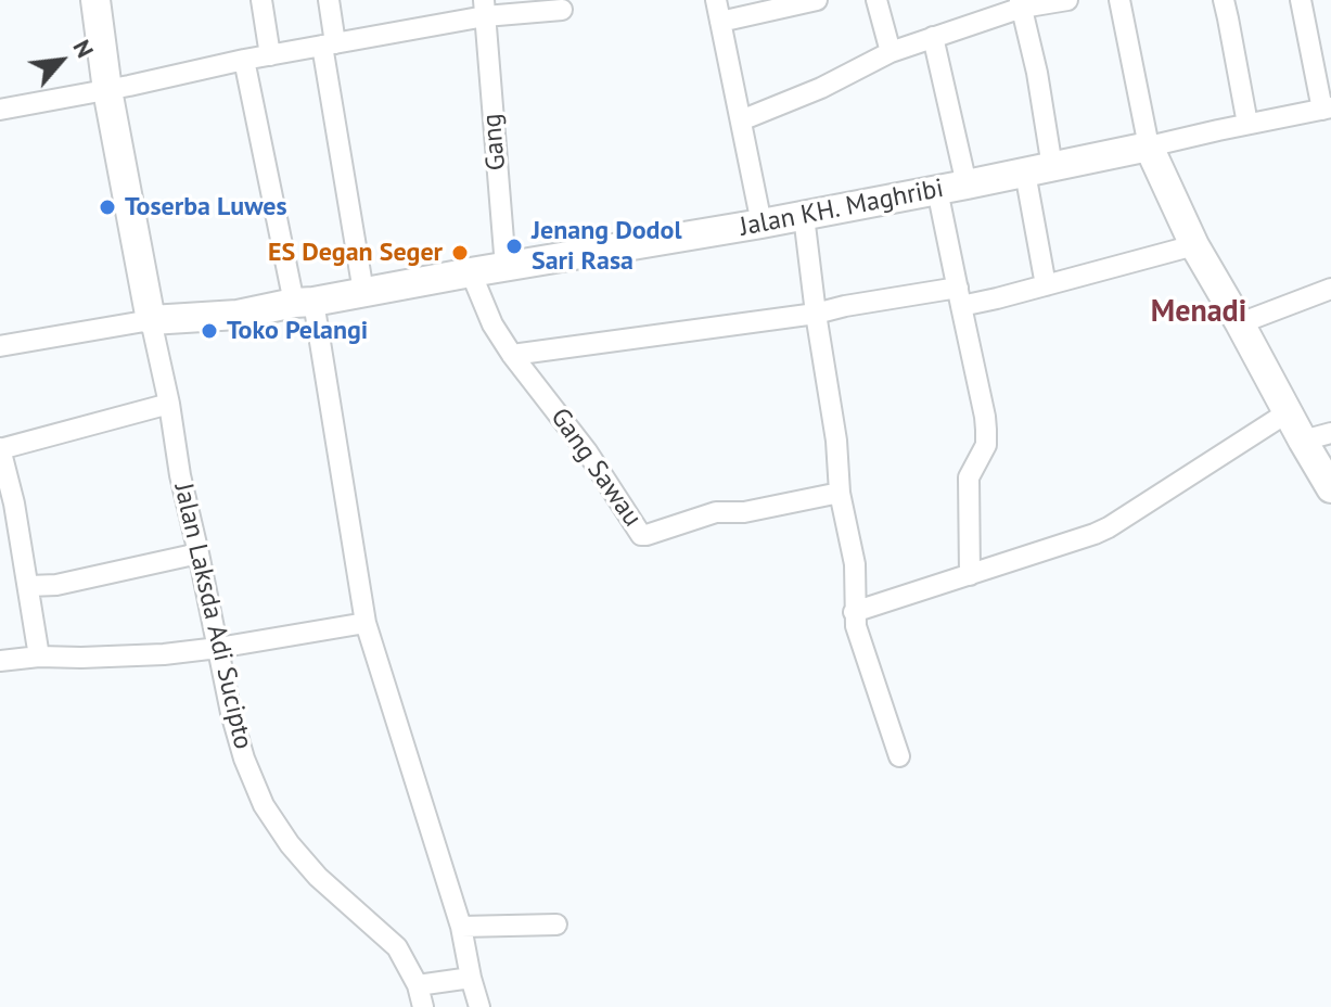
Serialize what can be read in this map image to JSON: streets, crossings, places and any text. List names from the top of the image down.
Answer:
{
  "streets": {
    "highway": ["Jalan KH. Maghribi"],
    "street": ["Gang", "Gang Sawau", "Jalan Laksda Adi Sucipto"]
  },
  "crossings": [
    ["Gang", "Jalan KH. Maghribi"],
    ["Jalan KH. Maghribi", "Gang Sawau"],
    ["Jalan KH. Maghribi", "Jalan Laksda Adi Sucipto"]
  ],
  "districts": ["Menadi"],
  "places": [
    "Toserba Luwes",
    "Jenang Dodol Sari Rasa",
    "ES Degan Seger",
    "Toko Pelangi"
  ],
  "north": "top right"
}
